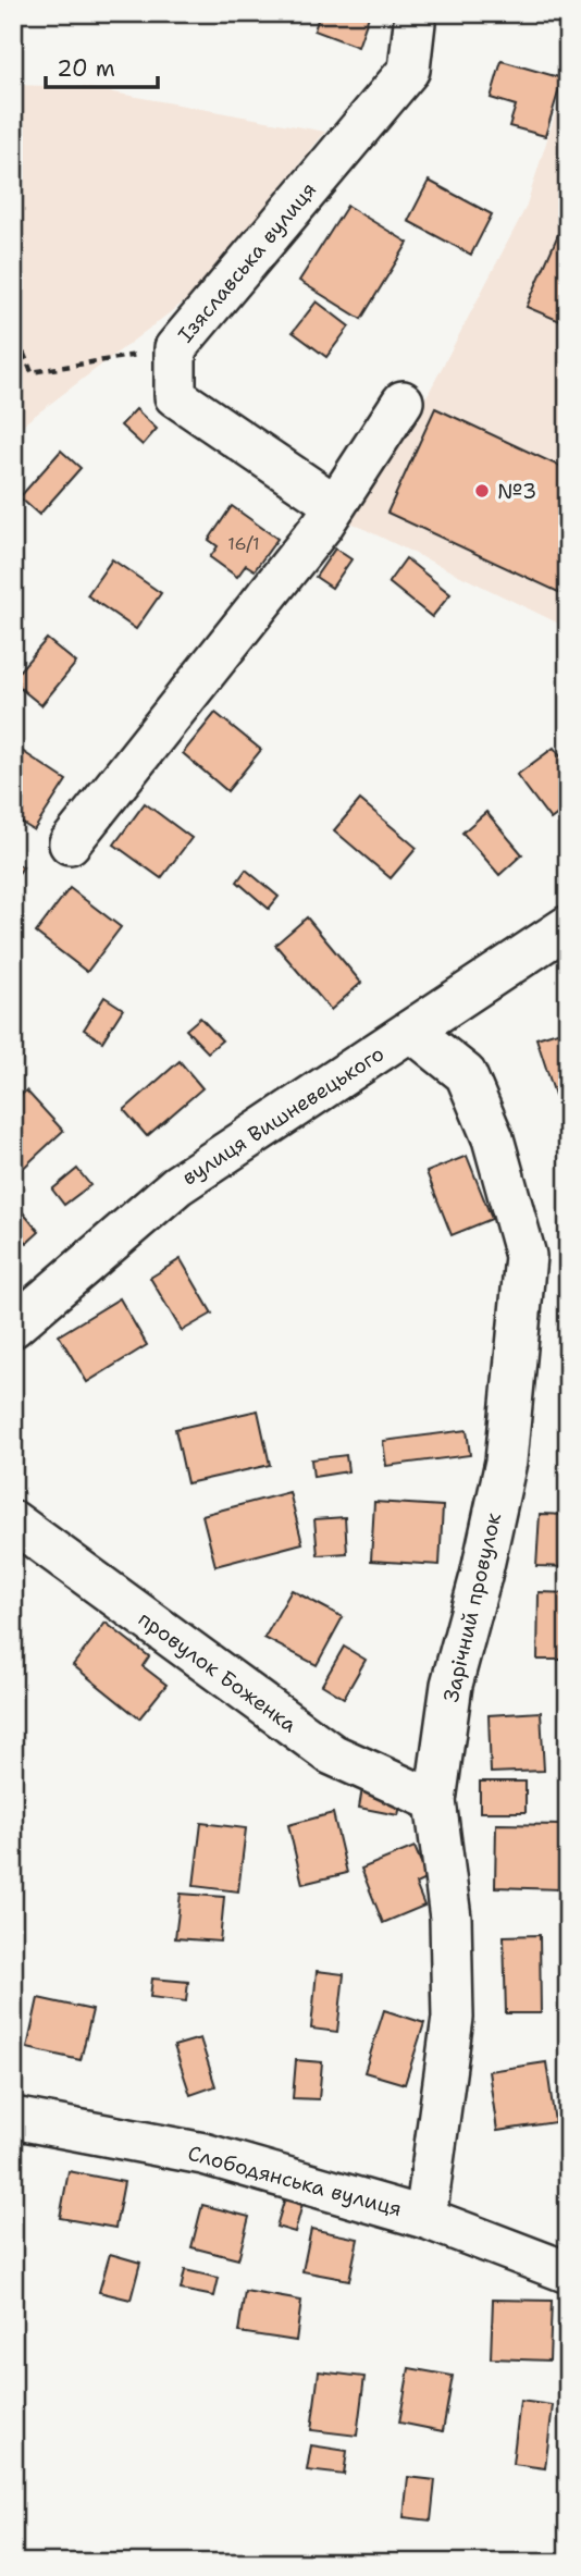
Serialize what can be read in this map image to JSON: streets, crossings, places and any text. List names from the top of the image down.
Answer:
{
  "streets": {
    "street": [
      "Ізяславська вулиця",
      "вулиця Вишневецького",
      "Зарічний провулок",
      "провулок Боженка",
      "Слободянська вулиця"
    ]
  },
  "crossings": [
    ["вулиця Вишневецького", "Зарічний провулок"],
    ["Зарічний провулок", "провулок Боженка"],
    ["Зарічний провулок", "Слободянська вулиця"]
  ],
  "places": ["№3"],
  "house_numbers": ["16/1"],
  "scale_bar": "20 m"
}
